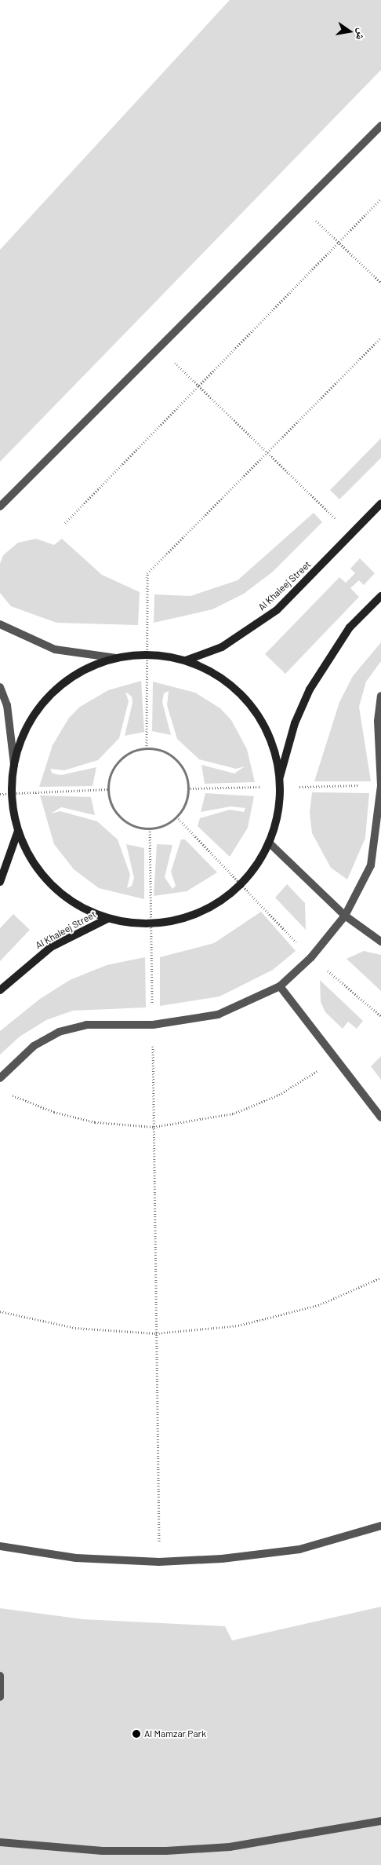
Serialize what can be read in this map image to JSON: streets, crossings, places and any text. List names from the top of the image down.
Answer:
{
  "streets": {
    "main road": ["Al Khaleej Street"]
  },
  "places": ["Al Mamzar Park"],
  "north": "right"
}
